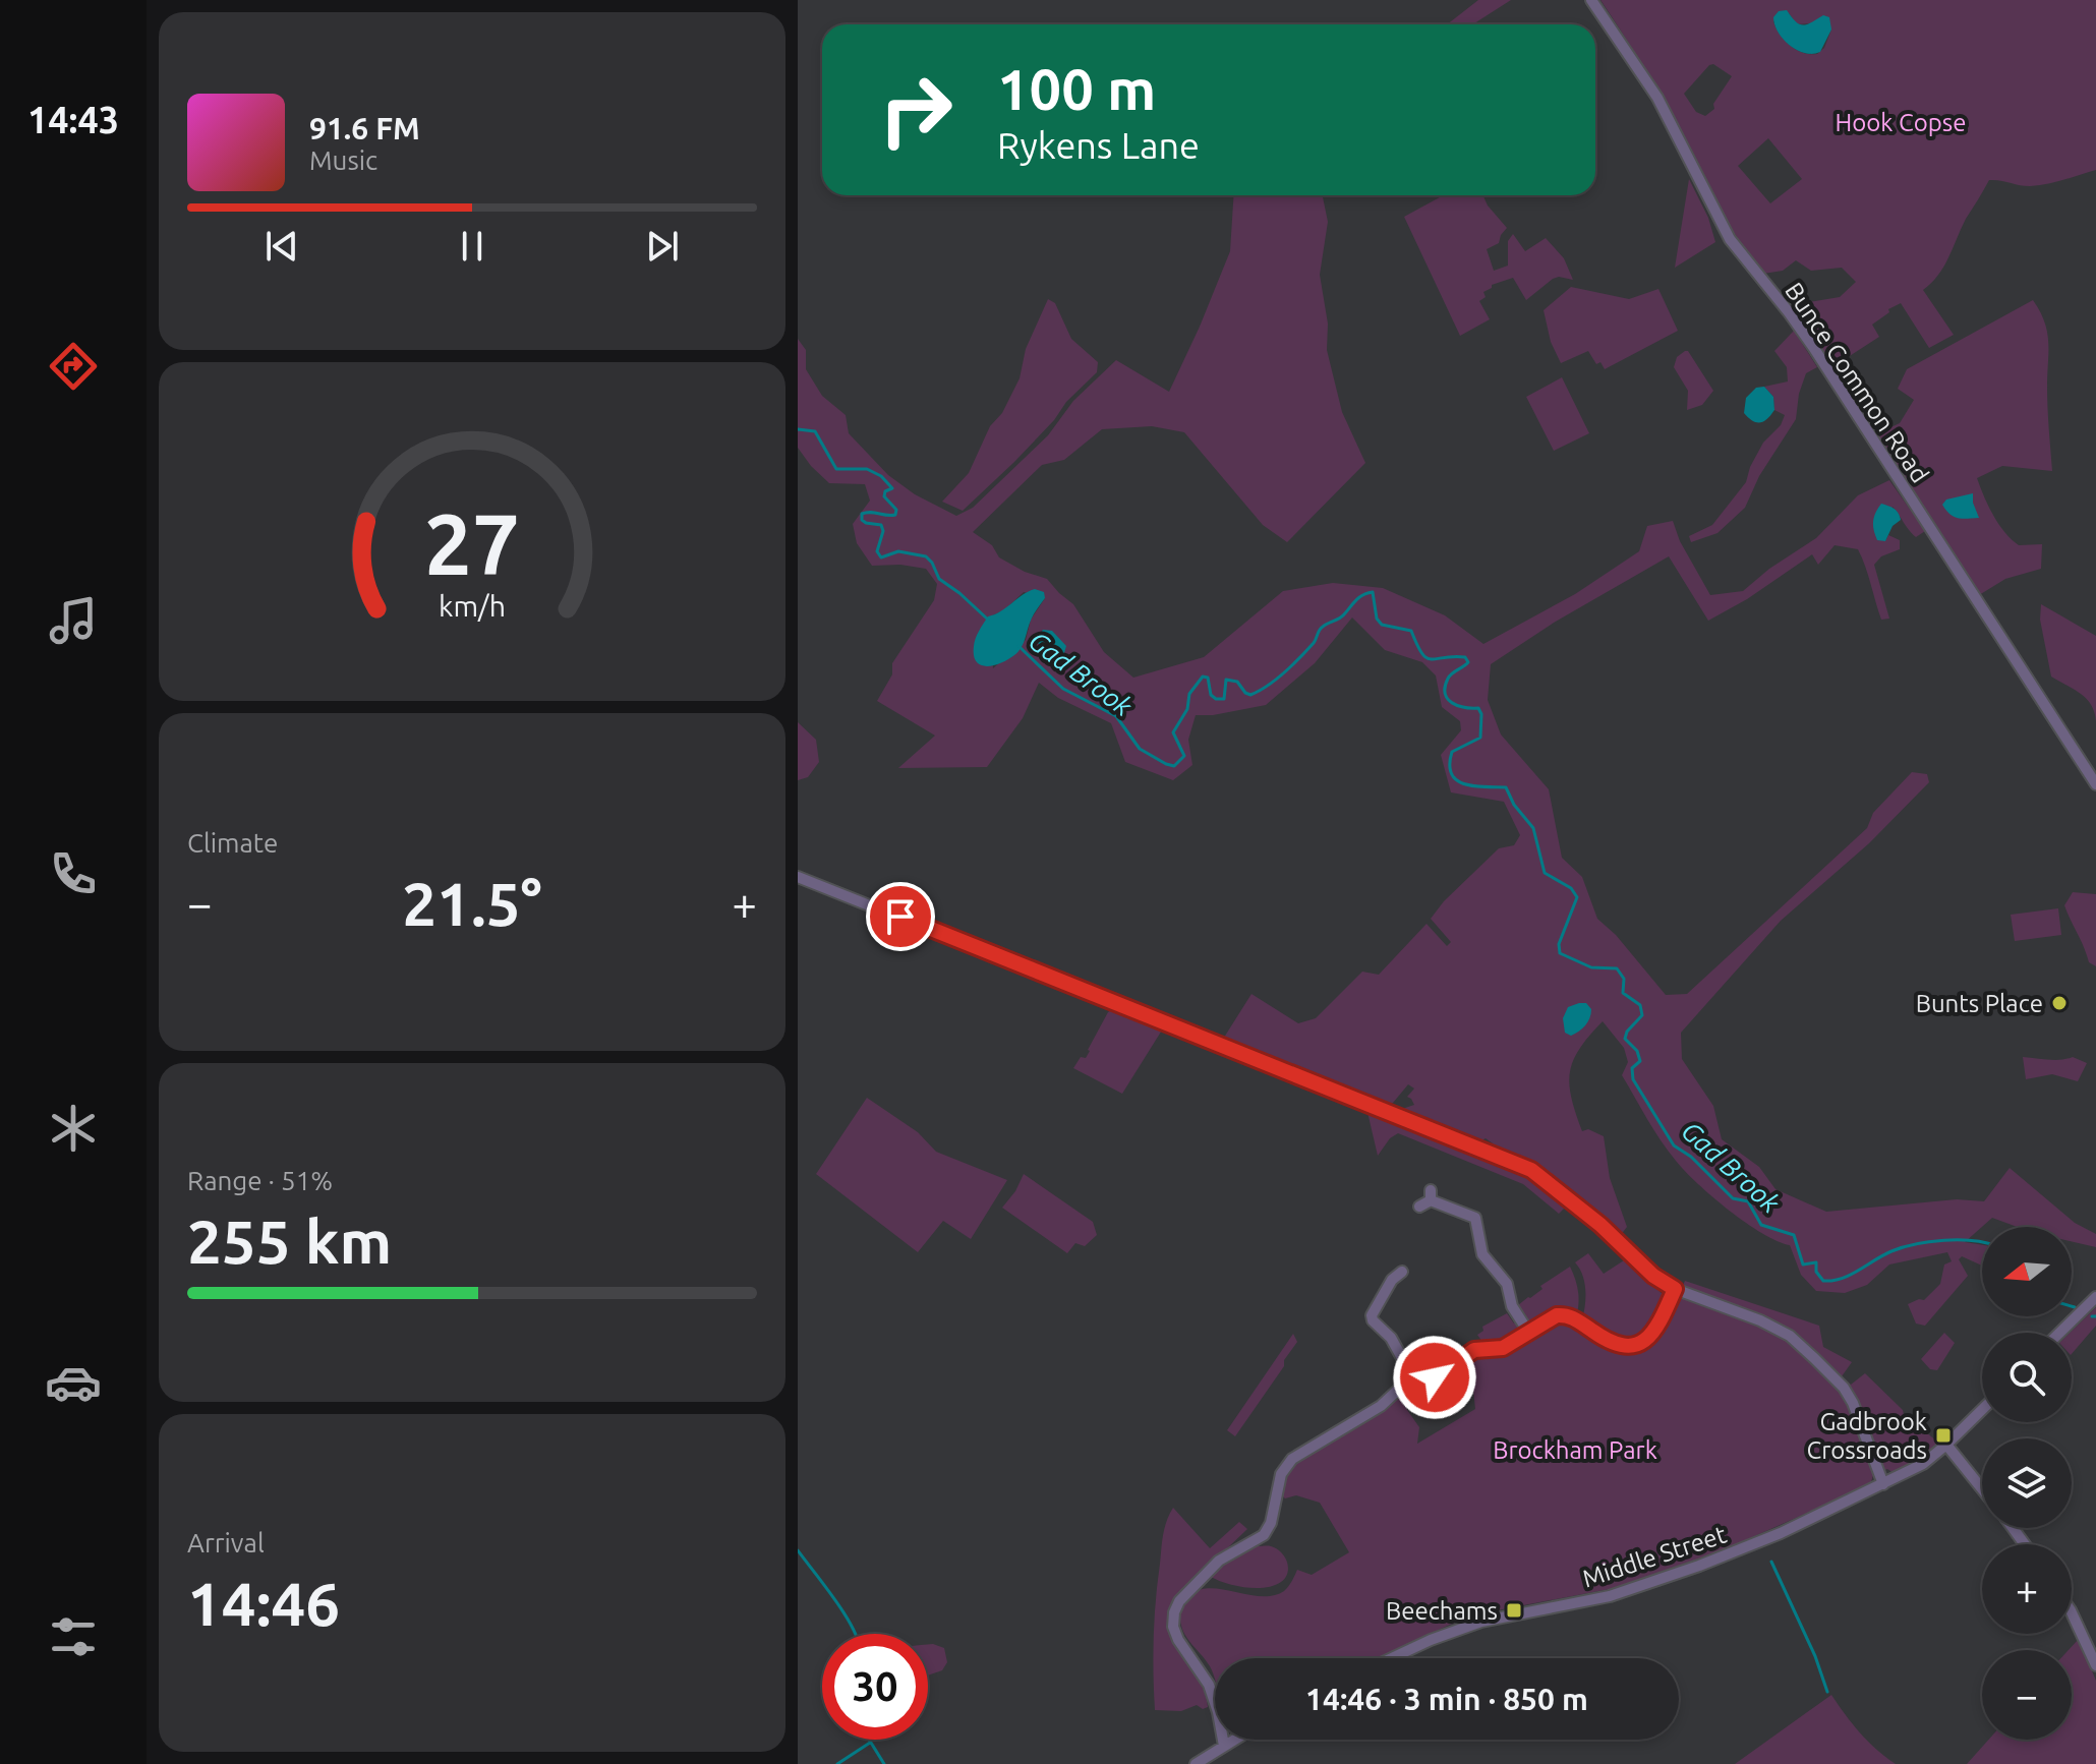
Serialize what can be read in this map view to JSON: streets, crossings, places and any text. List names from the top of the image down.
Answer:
{
  "streets": {
    "street": ["Bunce Common Road", "Middle Street"]
  },
  "water": ["Gad Brook"],
  "parks": ["Hook Copse", "Brockham Park"],
  "places": {
    "other": ["Bunts Place"],
    "transit": ["Gadbrook Crossroads", "Beechams"]
  },
  "north": "left",
  "page": {
    "tabs": "14:43",
    "turn": ["100 m", "Rykens Lane"],
    "song": ["91.6 FM", "Music"],
    "tile": [
      "Climate",
      ["Range · 51%", "255 km"],
      ["Arrival", "14:46"]
    ],
    "heat": ["−", "21.5°", "+"],
    "map_buttons": ["+", "−"],
    "limit": "30",
    "trip": "14:46 · 3 min · 850 m",
    "gauge": ["27", "km/h"]
  }
}
